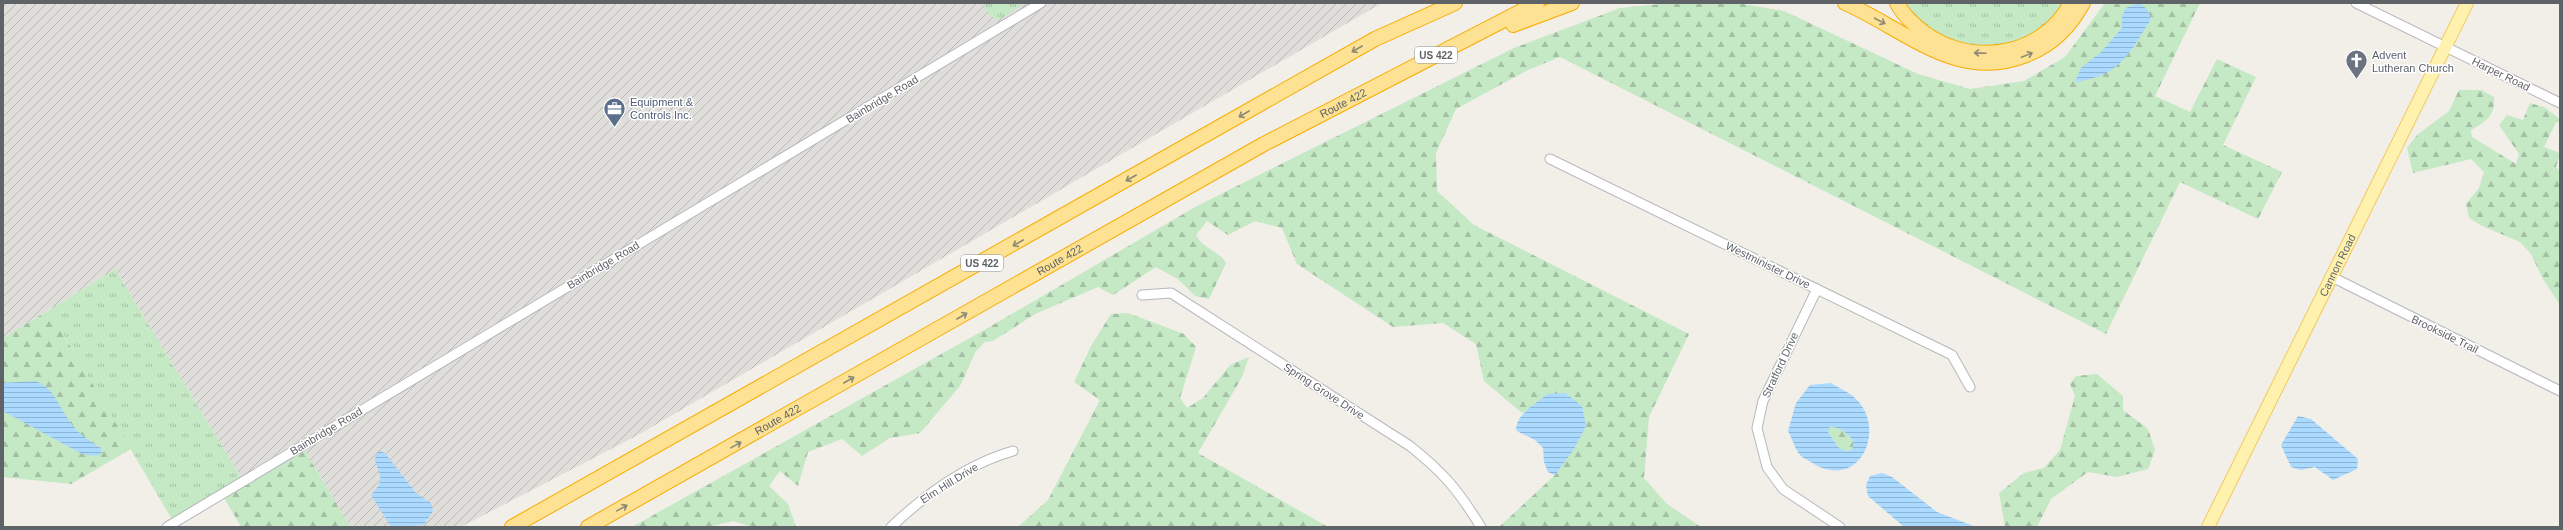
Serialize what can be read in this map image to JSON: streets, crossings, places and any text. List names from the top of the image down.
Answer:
{
  "streets": {
    "highway": ["US 422", "Route 422"],
    "main road": ["Cannon Road"],
    "street": [
      "Harper Road",
      "Bainbridge Road",
      "Westminister Drive",
      "Brookside Trail",
      "Stratford Drive",
      "Spring Grove Drive",
      "Elm Hill Drive"
    ]
  },
  "crossings": [
    ["Harper Road", "Cannon Road"],
    ["Cannon Road", "Brookside Trail"],
    ["Westminister Drive", "Stratford Drive"]
  ],
  "places": {
    "church": ["Advent Lutheran Church"],
    "office": ["Equipment & Controls Inc."]
  }
}
